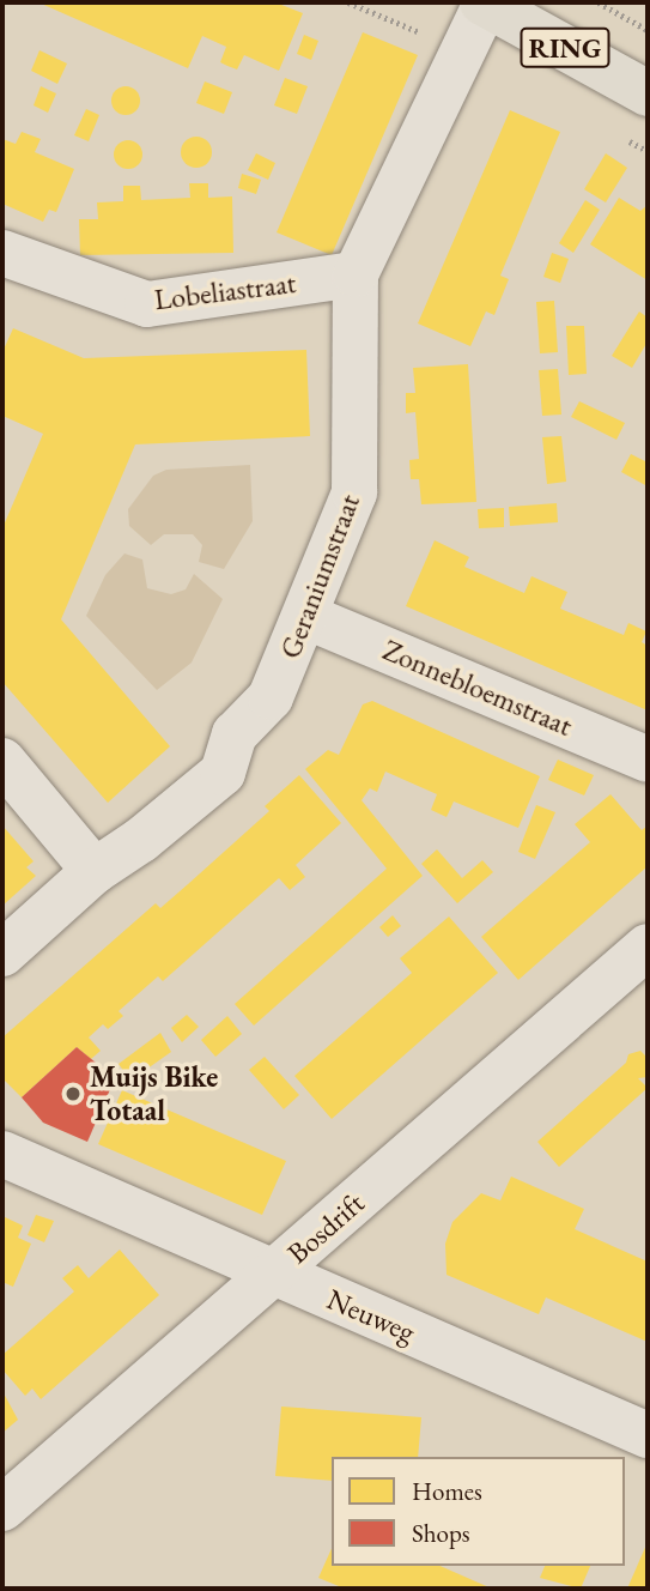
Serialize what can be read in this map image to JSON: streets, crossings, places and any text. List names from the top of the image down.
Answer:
{
  "streets": {
    "main road": ["RING"],
    "street": [
      "Lobeliastraat",
      "Geraniumstraat",
      "Zonnebloemstraat",
      "Bosdrift",
      "Neuweg"
    ]
  },
  "crossings": [
    ["RING", "Geraniumstraat"],
    ["Lobeliastraat", "Geraniumstraat"],
    ["Geraniumstraat", "Zonnebloemstraat"],
    ["Bosdrift", "Neuweg"]
  ],
  "places": ["Muijs Bike Totaal"],
  "legend": ["Homes", "Shops"]
}
